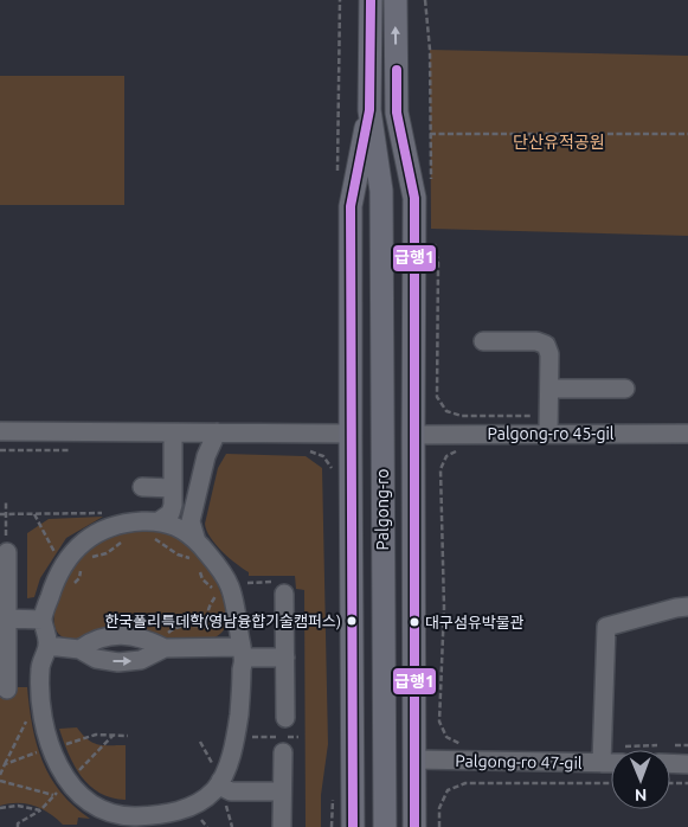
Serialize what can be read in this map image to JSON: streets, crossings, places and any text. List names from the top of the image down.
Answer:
{
  "streets": {
    "main road": ["Palgong-ro"],
    "street": ["Palgong-ro 45-gil", "Palgong-ro 47-gil"]
  },
  "parks": ["단산유적공원"],
  "places": ["한국폴리특데학(영남융합기술캠퍼스)", "대구섬유박물관"],
  "lines": ["transit line 급행1"],
  "north": "bottom"
}
